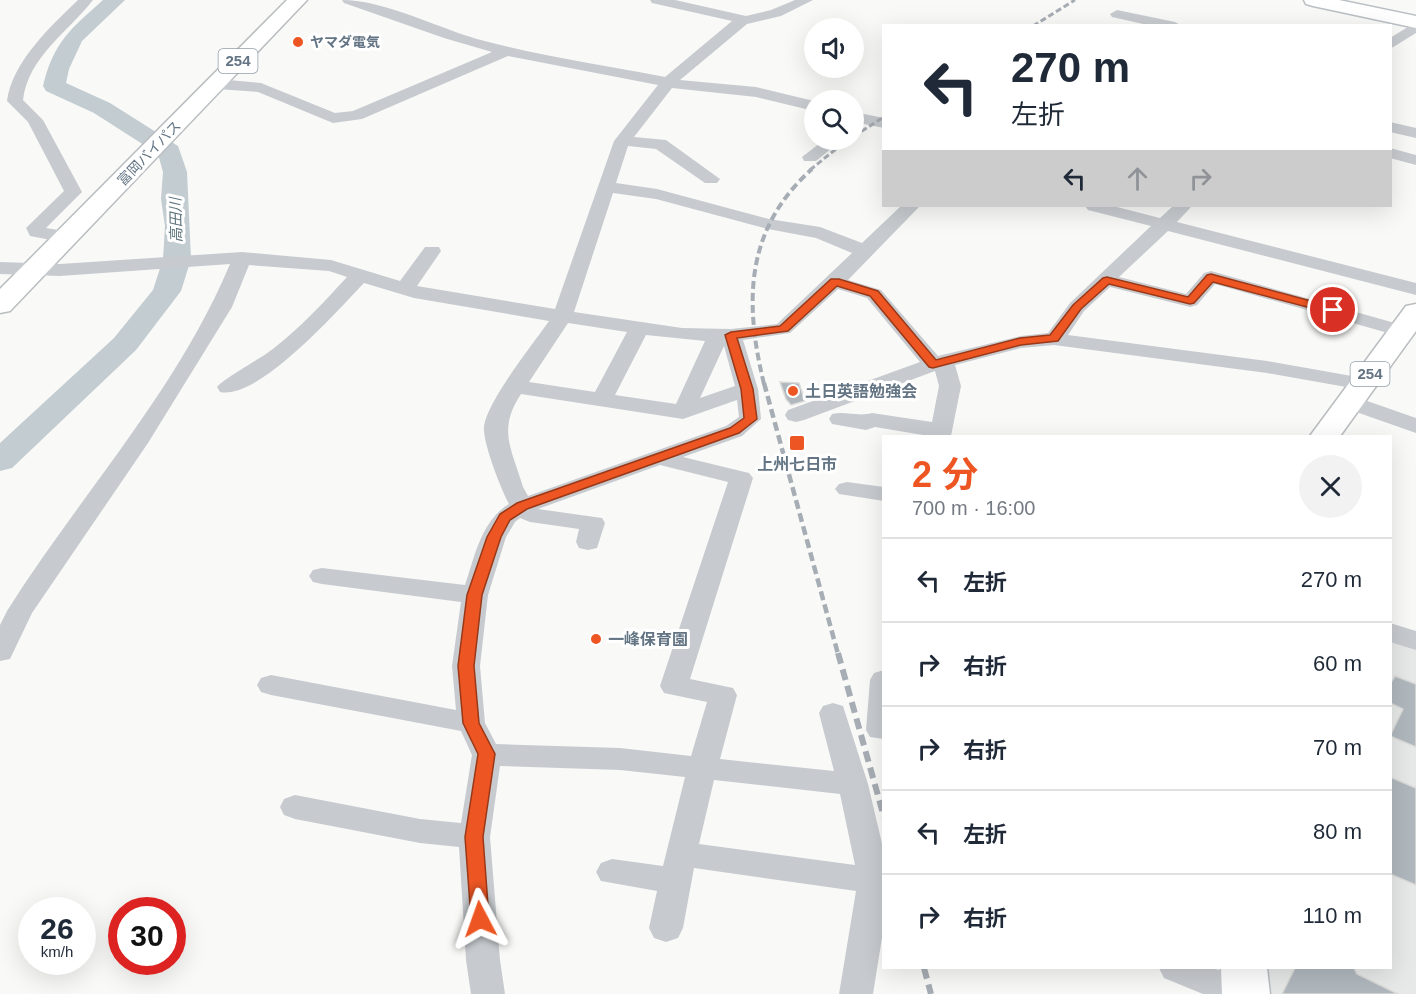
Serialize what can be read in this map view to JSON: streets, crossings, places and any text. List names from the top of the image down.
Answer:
{
  "streets": {
    "main road": ["254", "富岡バイパス"]
  },
  "water": ["高田川"],
  "places": {
    "other": ["ヤマダ電気", "土日英語勉強会", "一峰保育園"],
    "transit": ["上州七日市"]
  },
  "page": {
    "turn": ["270 m", "左折"],
    "heading": ["2 分", "700 m · 16:00"],
    "list": [
      {
        "name": "左折",
        "value": "270 m"
      },
      {
        "name": "右折",
        "value": "60 m"
      },
      {
        "name": "右折",
        "value": "70 m"
      },
      {
        "name": "左折",
        "value": "80 m"
      },
      {
        "name": "右折",
        "value": "110 m"
      }
    ],
    "speed": "26 km/h",
    "limit": "30"
  }
}
